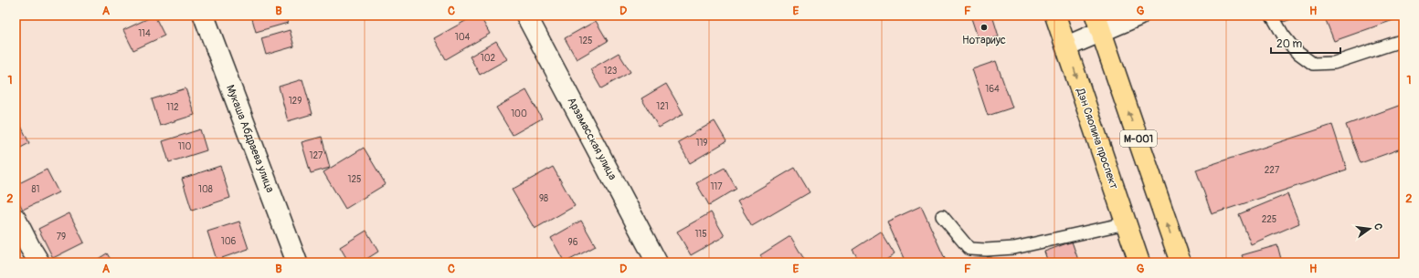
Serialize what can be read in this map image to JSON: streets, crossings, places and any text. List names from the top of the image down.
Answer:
{
  "streets": {
    "main road": ["Дэн Сяопина проспект", "M-001"],
    "street": ["Мукаша Абдраева улица", "Арзамасская улица"]
  },
  "places": ["Нотариус"],
  "house_numbers": [
    "114",
    "104",
    "125",
    "102",
    "123",
    "164",
    "129",
    "121",
    "112",
    "100",
    "119",
    "110",
    "127",
    "227",
    "125",
    "117",
    "81",
    "108",
    "98",
    "225",
    "115",
    "79",
    "106",
    "96"
  ],
  "scale_bar": "20 m",
  "north": "right",
  "grid": {
    "columns": [
      "A",
      "B",
      "C",
      "D",
      "E",
      "F",
      "G",
      "H"
    ],
    "rows": ["1", "2"]
  }
}
